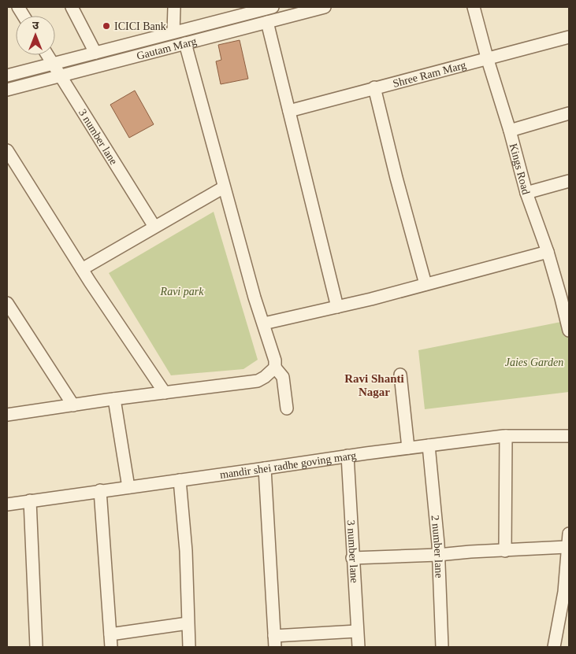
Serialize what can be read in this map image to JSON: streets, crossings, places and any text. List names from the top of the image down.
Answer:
{
  "streets": {
    "street": [
      "Gautam Marg",
      "Shree Ram Marg",
      "3 number lane",
      "Kings Road",
      "mandir shei radhe goving marg",
      "2 number lane"
    ]
  },
  "crossings": [
    ["Gautam Marg", "3 number lane"],
    ["Shree Ram Marg", "Kings Road"],
    ["3 number lane", "mandir shei radhe goving marg"],
    ["mandir shei radhe goving marg", "2 number lane"]
  ],
  "districts": ["Ravi Shanti Nagar"],
  "parks": ["Ravi park", "Jaies Garden"],
  "places": ["ICICI Bank"],
  "north": "top"
}
